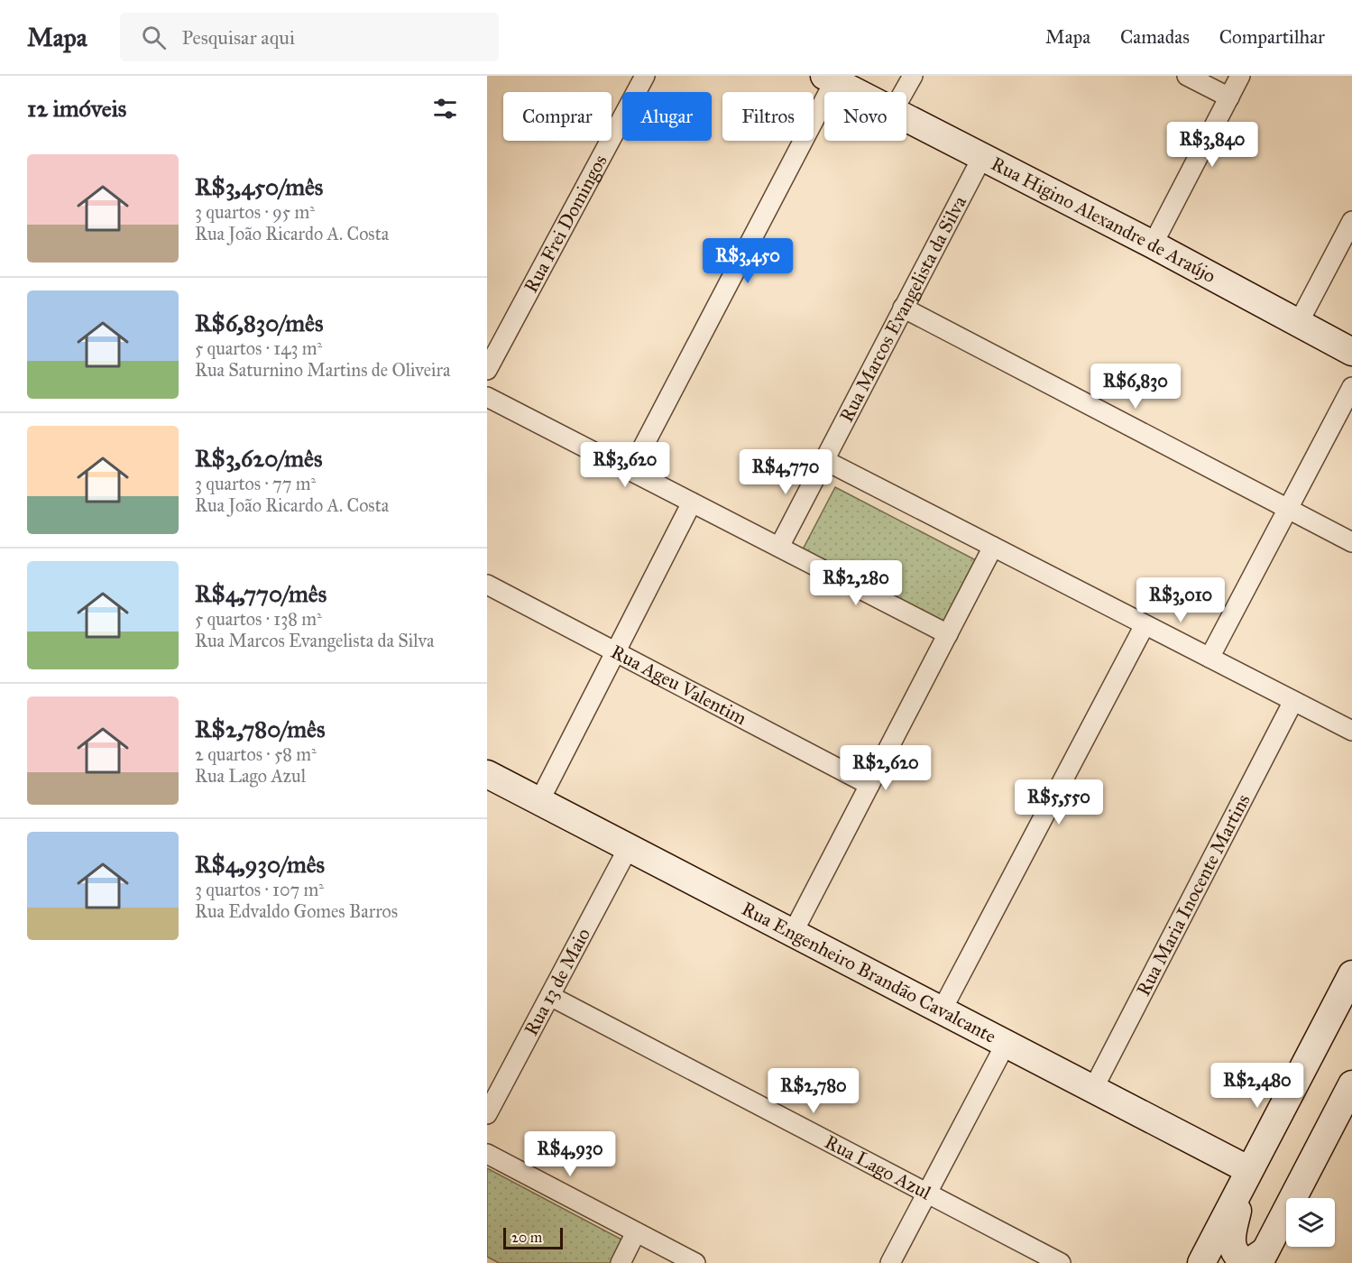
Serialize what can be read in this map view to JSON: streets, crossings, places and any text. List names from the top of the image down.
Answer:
{
  "streets": {
    "street": [
      "Rua Higino Alexandre de Araújo",
      "Rua Frei Domingos",
      "Rua Marcos Evangelista da Silva",
      "Rua Ageu Valentim",
      "Rua Maria Inocente Martins",
      "Rua Engenheiro Brandão Cavalcante",
      "Rua 13 de Maio",
      "Rua Lago Azul"
    ]
  },
  "crossings": [
    ["Rua Higino Alexandre de Araújo", "Rua Marcos Evangelista da Silva"],
    ["Rua Maria Inocente Martins", "Rua Engenheiro Brandão Cavalcante"],
    ["Rua Engenheiro Brandão Cavalcante", "Rua 13 de Maio"],
    ["Rua 13 de Maio", "Rua Lago Azul"]
  ],
  "scale_bar": "20 m",
  "page": {
    "header": "Mapa",
    "search": "Pesquisar aqui",
    "nav": ["Mapa", "Camadas", "Compartilhar"],
    "heading": "12 imóveis",
    "chip": [
      "Comprar",
      "Alugar",
      "Filtros",
      "Novo"
    ],
    "price": [
      "R$3,840",
      "R$3,450",
      "R$6,830",
      "R$3,620",
      "R$4,770",
      "R$2,280",
      "R$3,010",
      "R$2,620",
      "R$5,550",
      "R$2,480",
      "R$2,780",
      "R$4,930"
    ],
    "list": [
      {
        "name": "R$3,450/mês",
        "note": "3 quartos · 95 m² · Rua João Ricardo A. Costa"
      },
      {
        "name": "R$6,830/mês",
        "note": "5 quartos · 143 m² · Rua Saturnino Martins de Oliveira"
      },
      {
        "name": "R$3,620/mês",
        "note": "3 quartos · 77 m² · Rua João Ricardo A. Costa"
      },
      {
        "name": "R$4,770/mês",
        "note": "5 quartos · 138 m² · Rua Marcos Evangelista da Silva"
      },
      {
        "name": "R$2,780/mês",
        "note": "2 quartos · 58 m² · Rua Lago Azul"
      },
      {
        "name": "R$4,930/mês",
        "note": "3 quartos · 107 m² · Rua Edvaldo Gomes Barros"
      }
    ],
    "scale": "20 m"
  }
}
